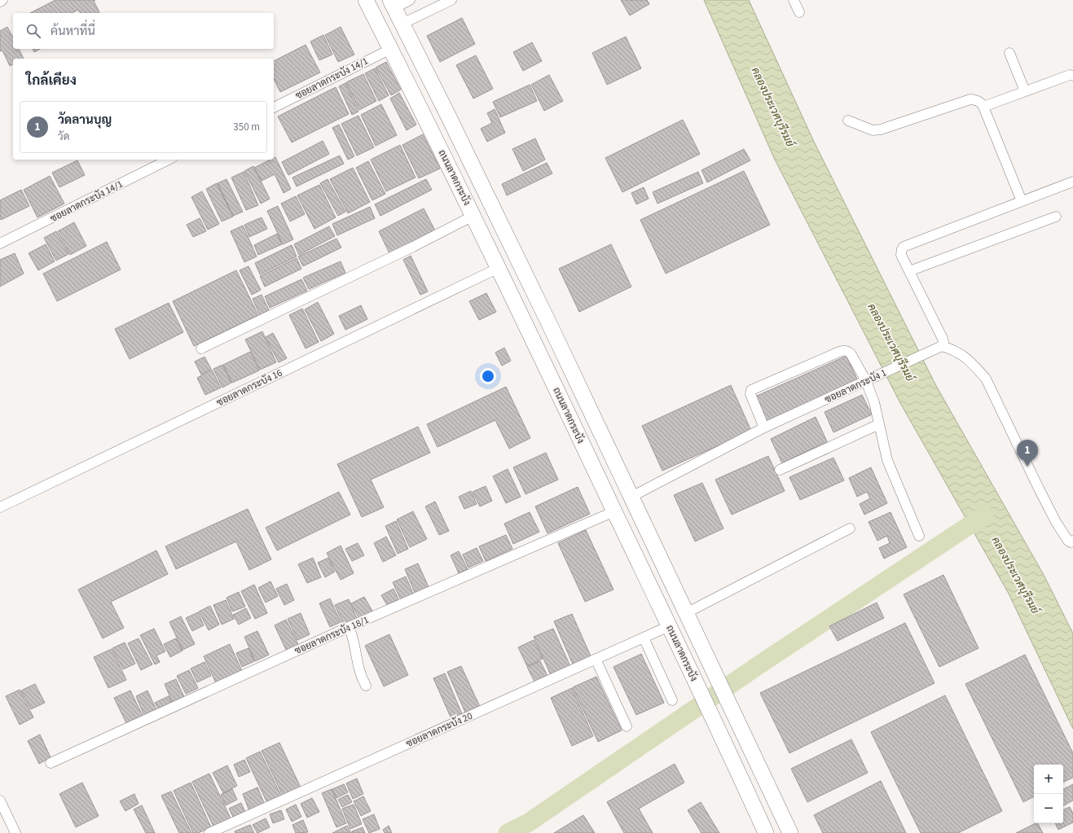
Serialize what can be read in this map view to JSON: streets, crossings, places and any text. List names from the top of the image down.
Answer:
{
  "streets": {
    "main road": ["ถนนลาดกระบัง"],
    "street": [
      "ซอยลาดกระบัง 14/1",
      "ซอยลาดกระบัง 1",
      "ซอยลาดกระบัง 16",
      "ซอยลาดกระบัง 18/1",
      "ซอยลาดกระบัง 20"
    ]
  },
  "crossings": [
    ["ซอยลาดกระบัง 14/1", "ถนนลาดกระบัง"],
    ["ถนนลาดกระบัง", "ซอยลาดกระบัง 1"],
    ["ถนนลาดกระบัง", "ซอยลาดกระบัง 16"],
    ["ถนนลาดกระบัง", "ซอยลาดกระบัง 18/1"],
    ["ถนนลาดกระบัง", "ซอยลาดกระบัง 20"]
  ],
  "water": ["คลองประเวศบุรีรมย์"],
  "page": {
    "search": "ค้นหาที่นี่",
    "heading": "ใกล้เคียง",
    "list": [
      {
        "mark": "1",
        "name": "วัดลานบุญ",
        "note": "วัด",
        "value": "350 m"
      }
    ],
    "pins": "1",
    "map_buttons": ["+", "−"]
  }
}
